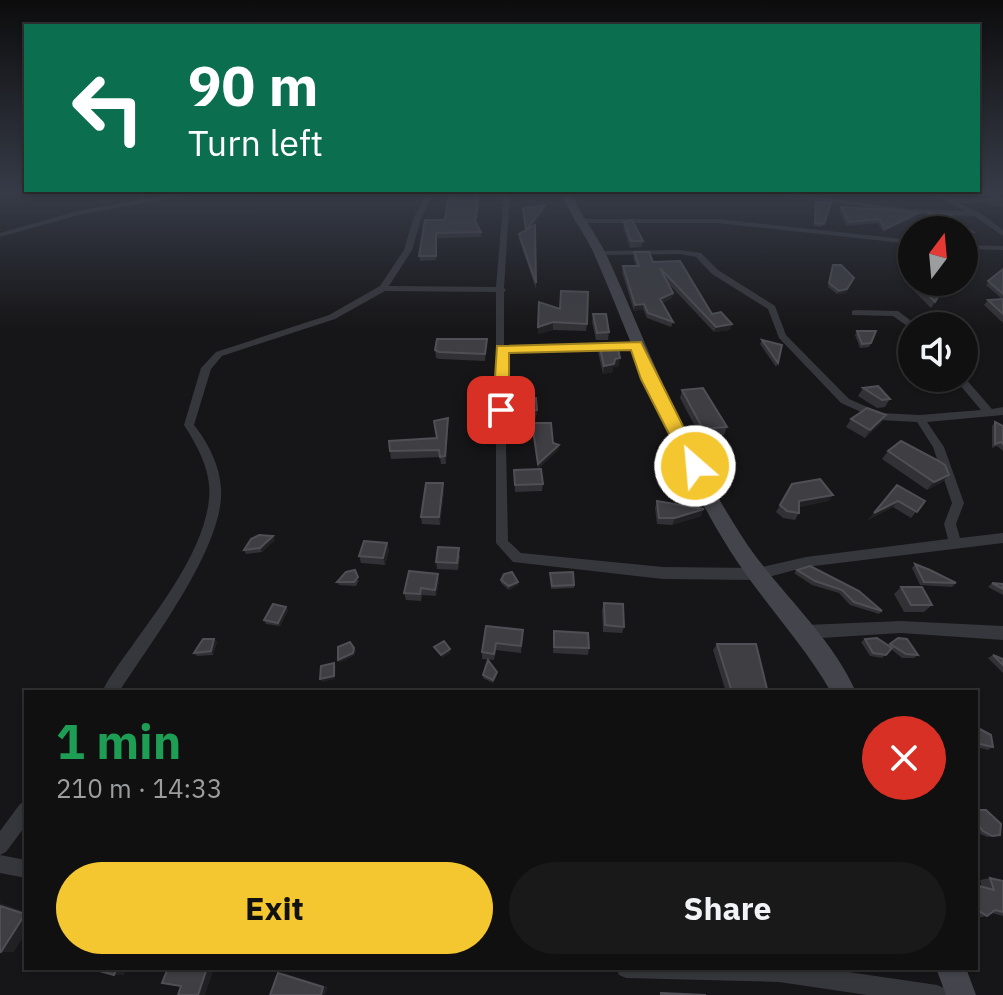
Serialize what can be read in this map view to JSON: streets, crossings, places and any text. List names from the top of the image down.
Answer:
{
  "north": "top",
  "page": {
    "turn": ["90 m", "Turn left"],
    "heading": ["1 min", "210 m · 14:33"],
    "buttons": ["Exit", "Share"]
  }
}
